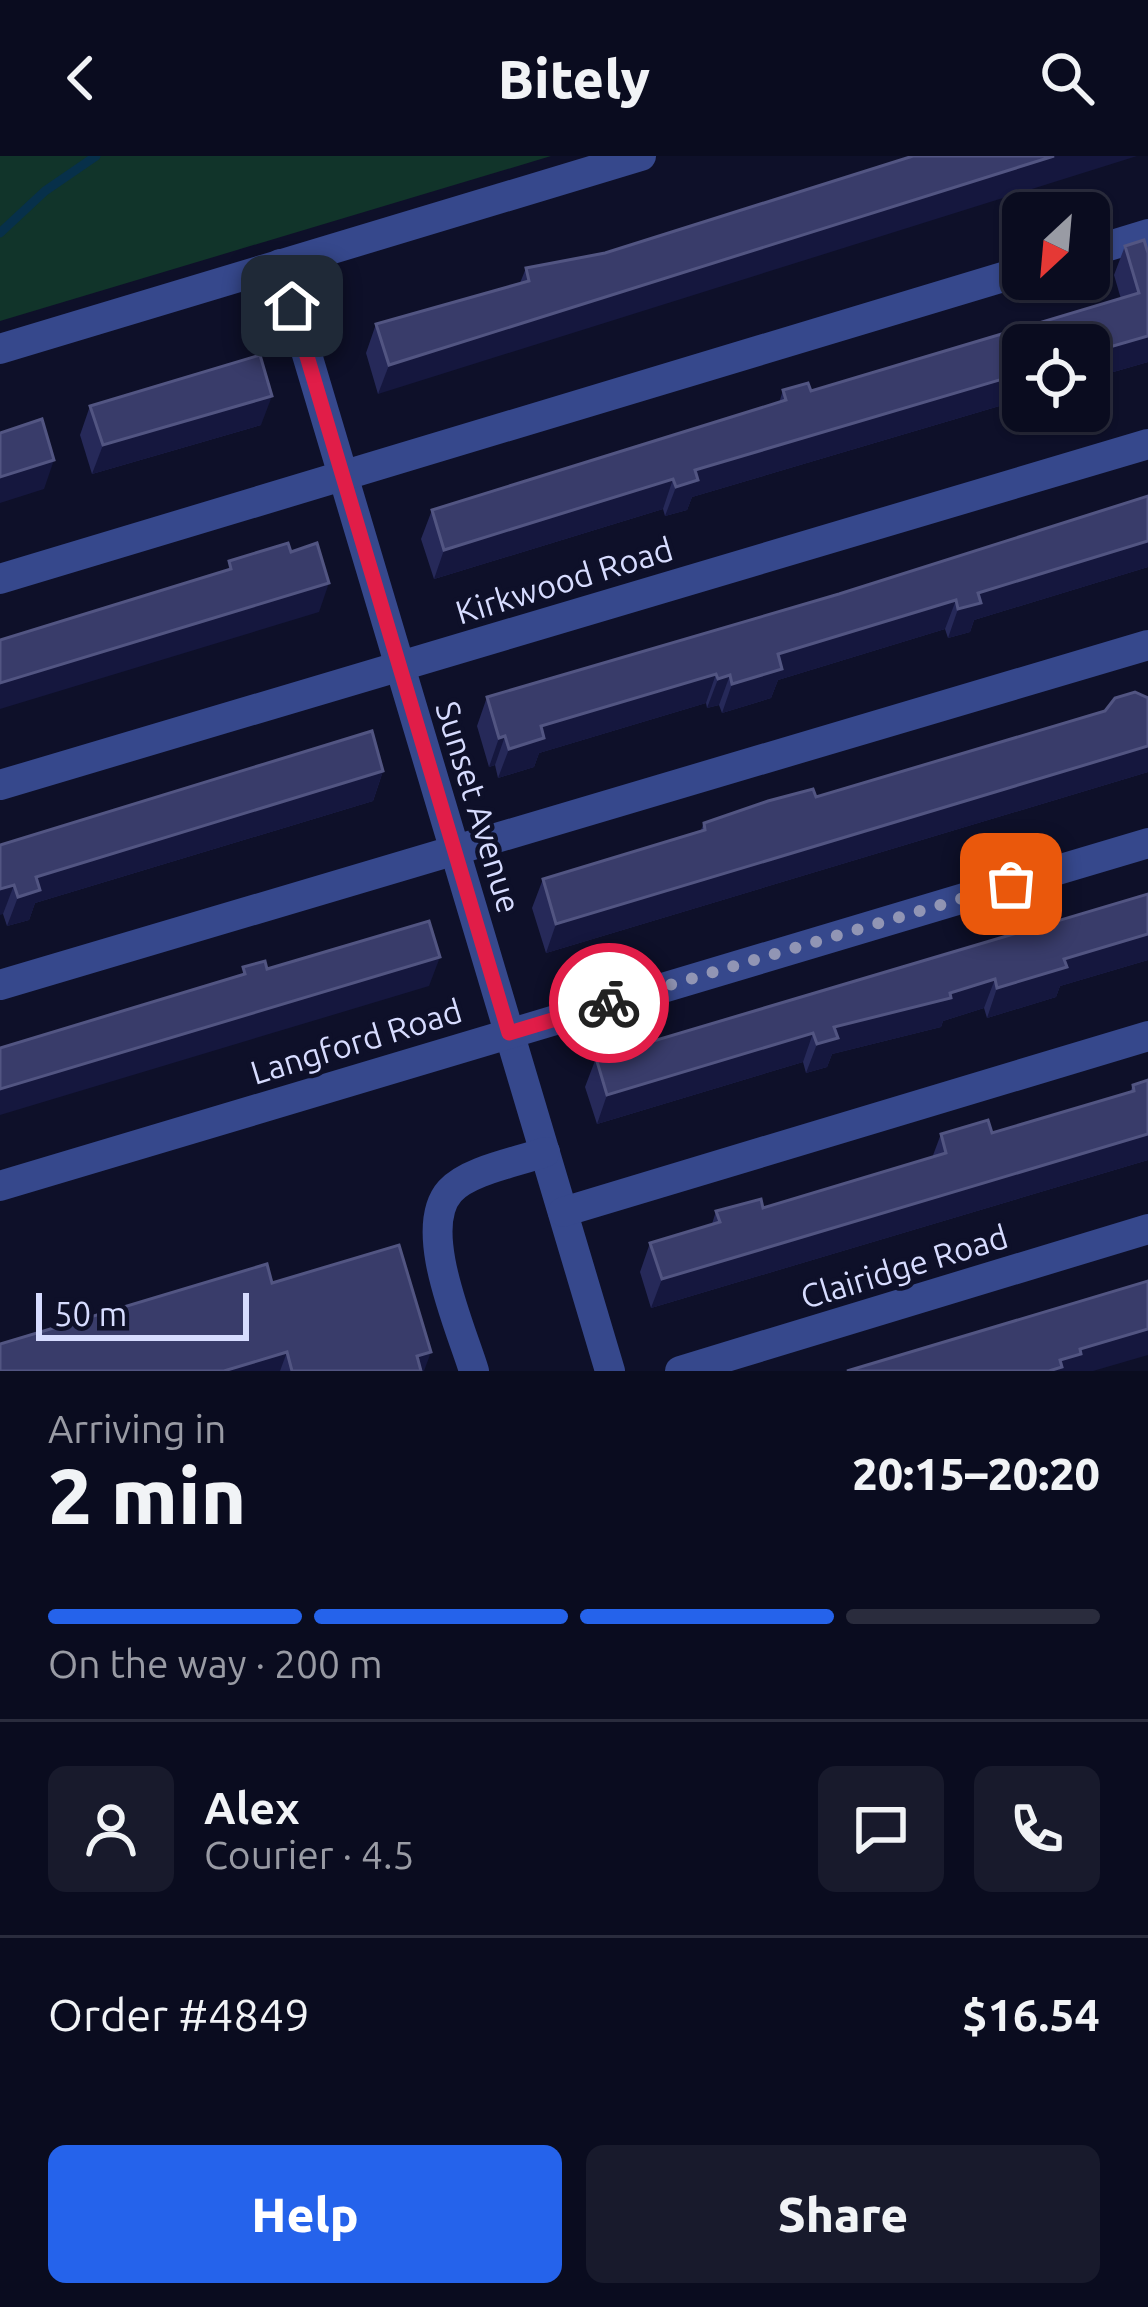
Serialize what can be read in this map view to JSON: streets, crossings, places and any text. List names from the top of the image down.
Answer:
{
  "streets": {
    "street": [
      "Kirkwood Road",
      "Sunset Avenue",
      "Langford Road",
      "Clairidge Road"
    ]
  },
  "crossings": [
    ["Kirkwood Road", "Sunset Avenue"],
    ["Sunset Avenue", "Langford Road"]
  ],
  "scale_bar": "50 m",
  "north": "bottom left",
  "page": {
    "header": "Bitely",
    "scale": "50 m",
    "heading": ["2 min", "Arriving in", "20:15–20:20"],
    "panel": [
      "Alex",
      "Courier · 4.5",
      "Order #4849",
      "$16.54"
    ],
    "bar": "On the way · 200 m",
    "buttons": ["Help", "Share"]
  }
}
